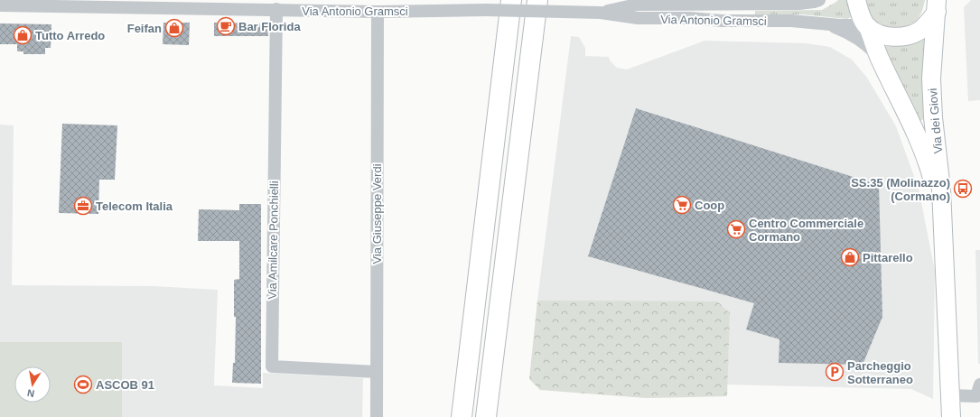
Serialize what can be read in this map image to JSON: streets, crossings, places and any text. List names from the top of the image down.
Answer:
{
  "streets": {
    "main road": ["Via dei Giovi"],
    "street": ["Via Antonio Gramsci", "Via Giuseppe Verdi", "Via Amilcare Ponchielli"]
  },
  "crossings": [
    ["Via Antonio Gramsci", "Via dei Giovi"],
    ["Via Antonio Gramsci", "Via Giuseppe Verdi"],
    ["Via Antonio Gramsci", "Via Amilcare Ponchielli"],
    ["Via Giuseppe Verdi", "Via Amilcare Ponchielli"]
  ],
  "places": {
    "cafe": ["Bar Florida"],
    "shop": ["Feifan", "Tutto Arredo", "Pittarello"],
    "bus stop": ["SS.35 (Molinazzo) (Cormano)"],
    "supermarket": ["Coop", "Centro Commerciale Cormano"],
    "office": ["Telecom Italia"],
    "parking": ["Parcheggio Sotterraneo"],
    "sports": ["ASCOB 91"]
  },
  "north": "bottom"
}
